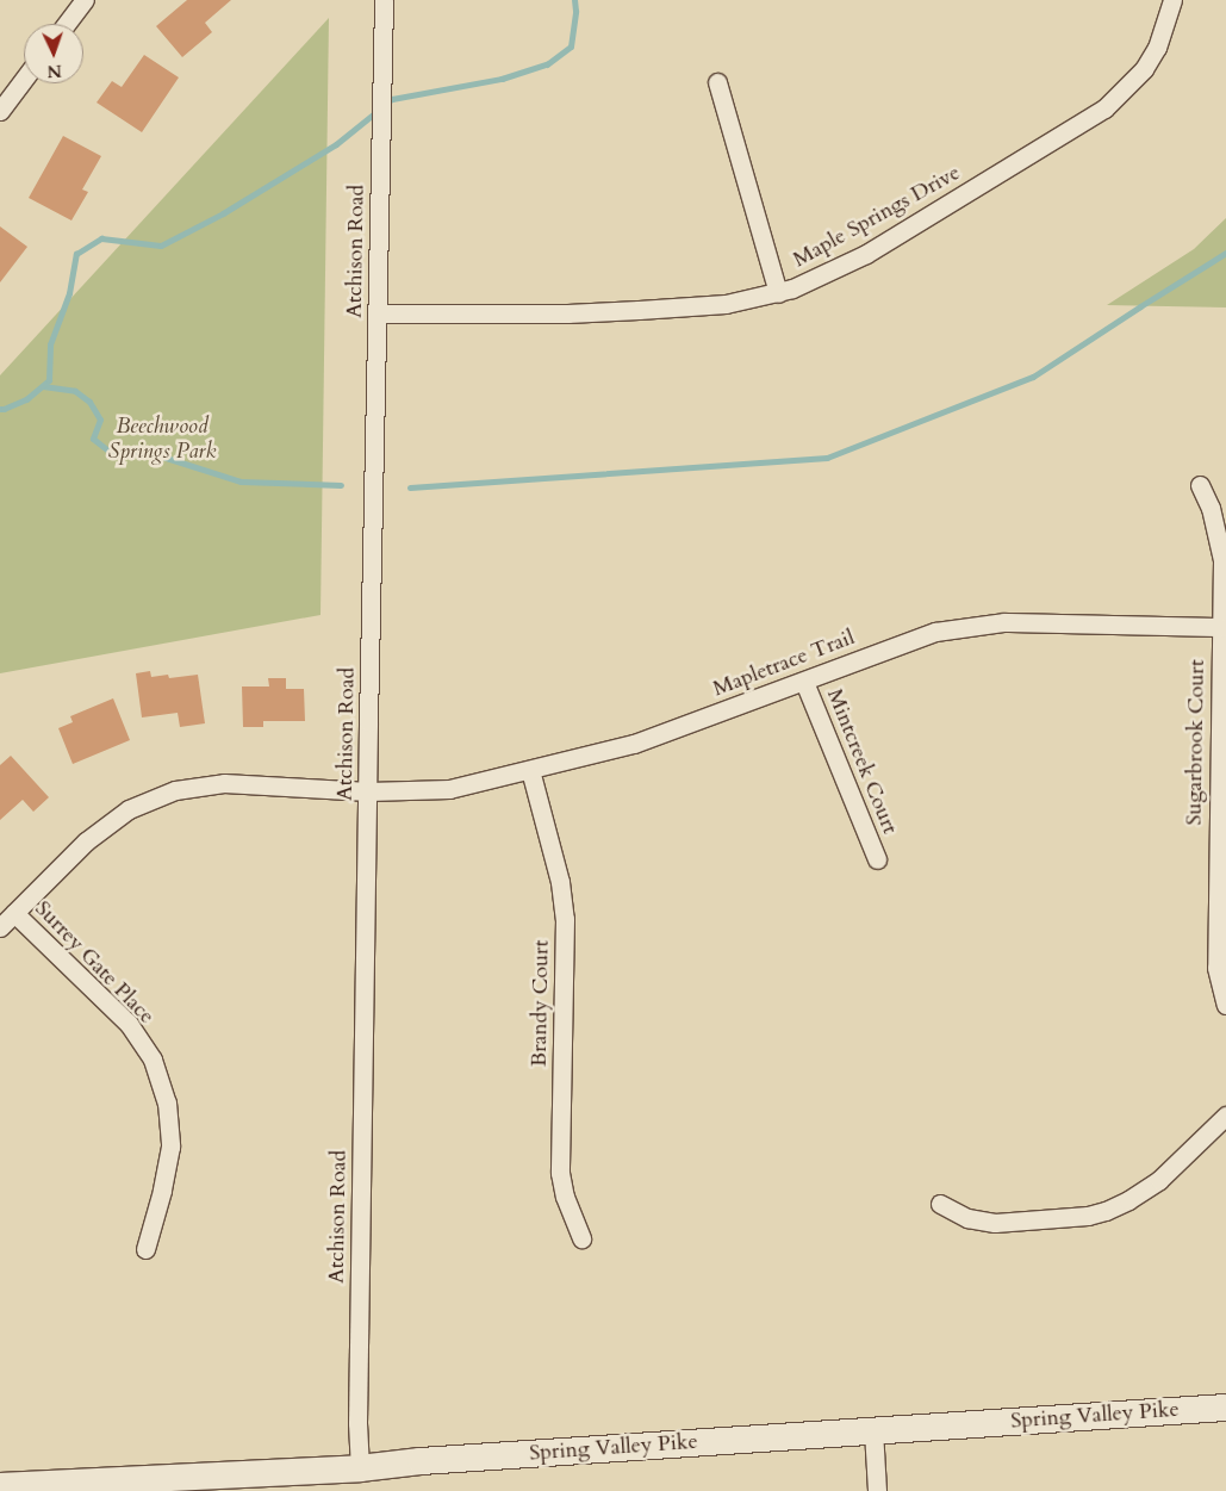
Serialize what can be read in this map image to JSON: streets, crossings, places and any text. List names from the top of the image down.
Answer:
{
  "streets": {
    "street": [
      "Maple Springs Drive",
      "Atchison Road",
      "Mapletrace Trail",
      "Sugarbrook Court",
      "Mintcreek Court",
      "Surrey Gate Place",
      "Brandy Court",
      "Spring Valley Pike"
    ]
  },
  "crossings": [
    ["Maple Springs Drive", "Atchison Road"],
    ["Atchison Road", "Mapletrace Trail"],
    ["Atchison Road", "Spring Valley Pike"],
    ["Mapletrace Trail", "Sugarbrook Court"],
    ["Mapletrace Trail", "Mintcreek Court"],
    ["Mapletrace Trail", "Surrey Gate Place"],
    ["Mapletrace Trail", "Brandy Court"]
  ],
  "parks": ["Beechwood Springs Park"],
  "north": "bottom"
}
